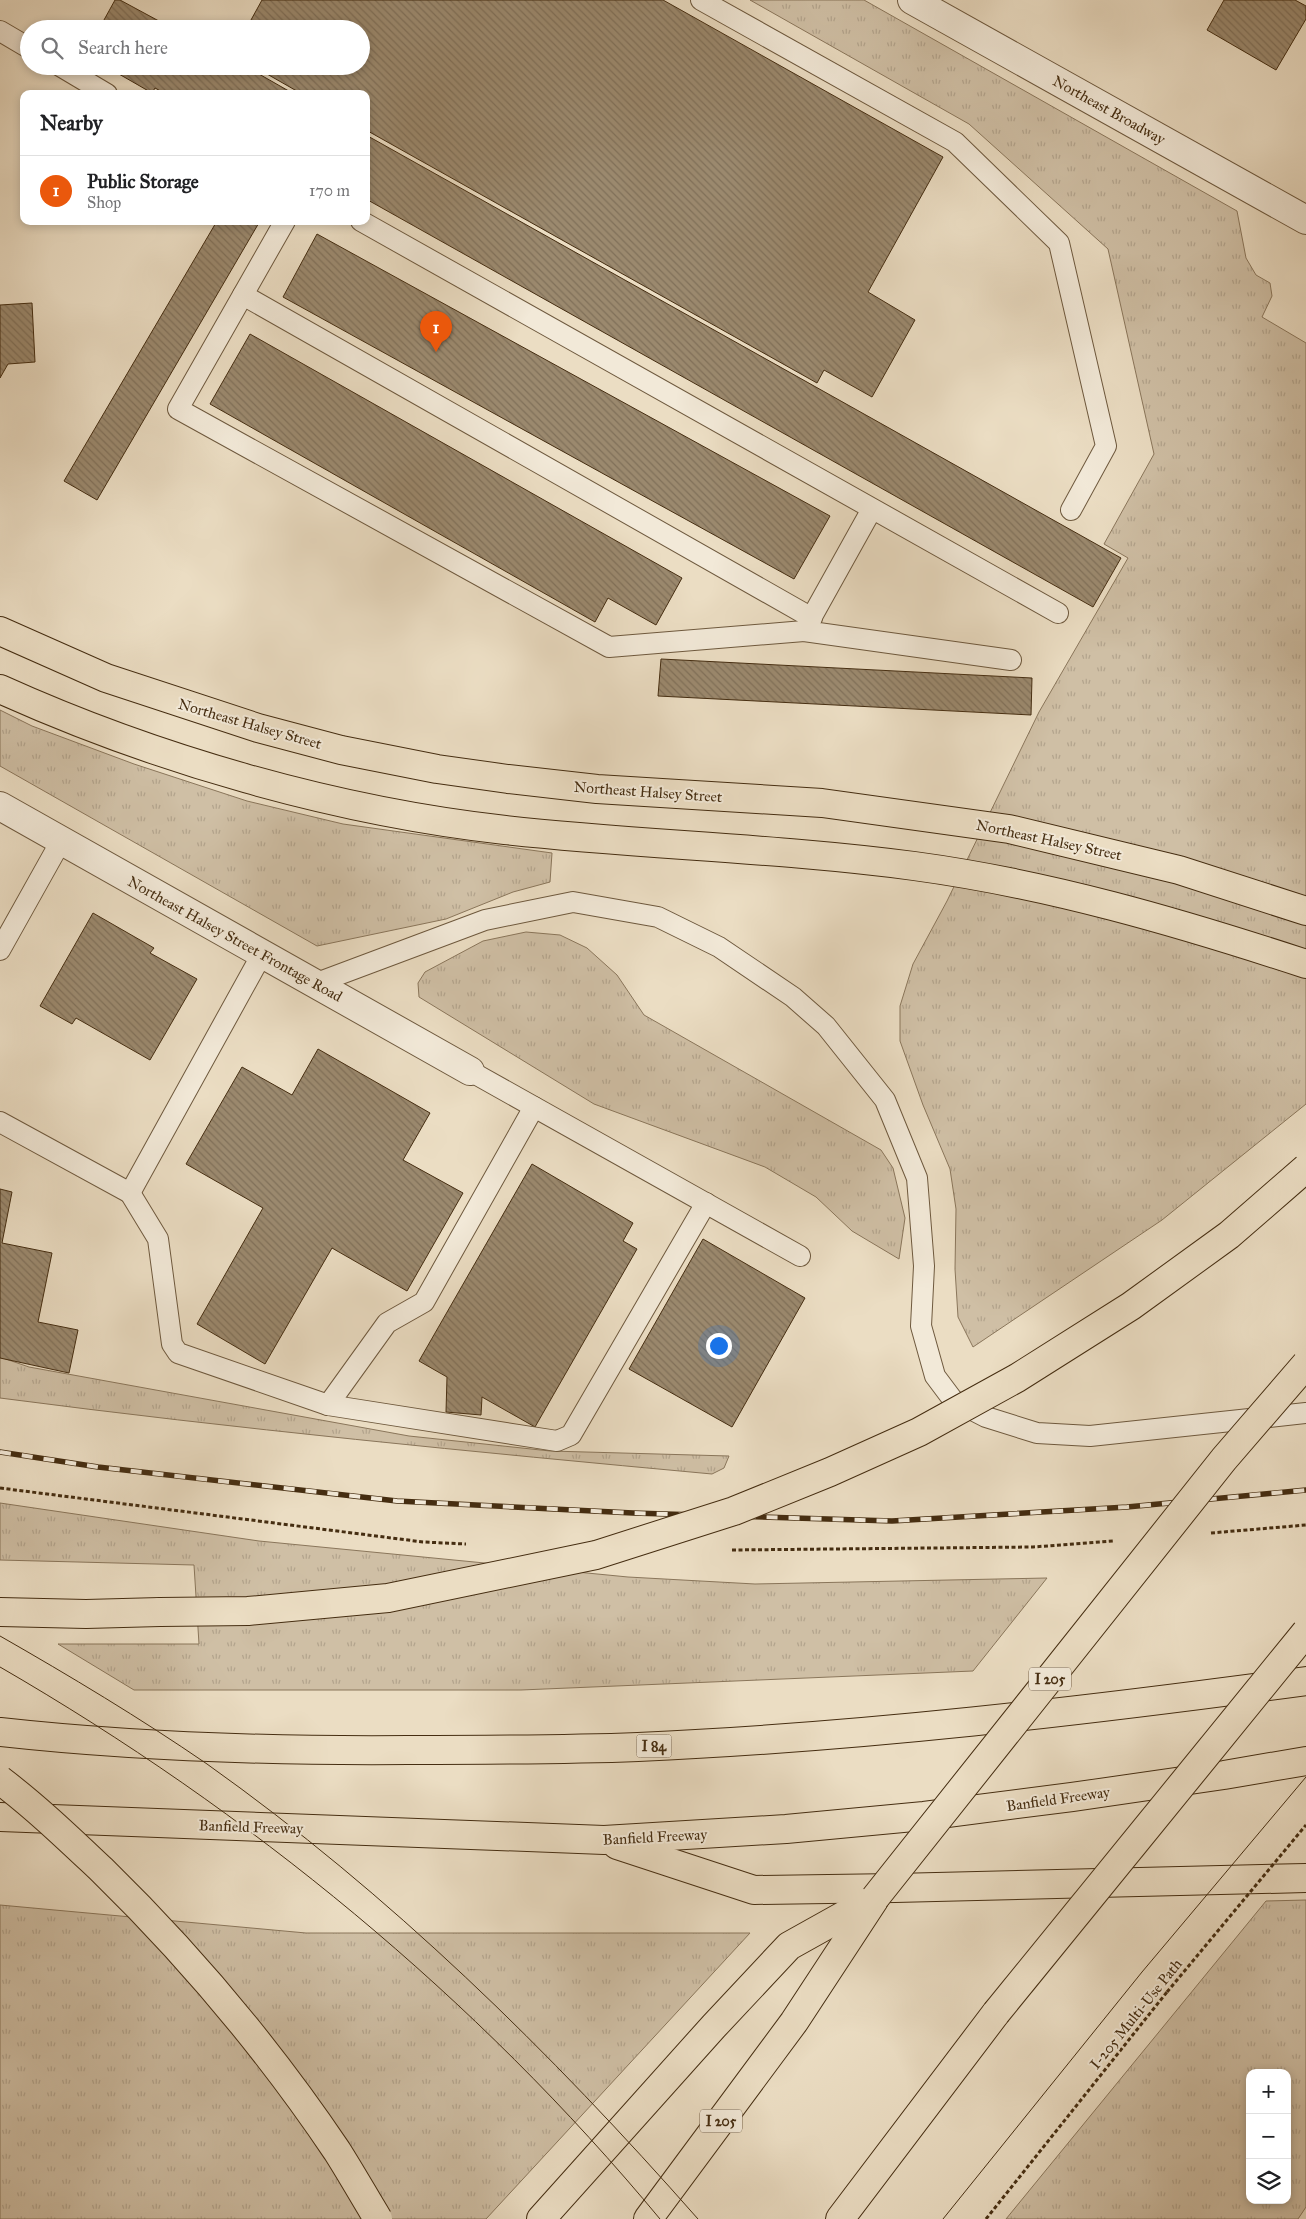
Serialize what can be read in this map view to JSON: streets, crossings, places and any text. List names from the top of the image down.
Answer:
{
  "streets": {
    "main road": [
      "Northeast Halsey Street",
      "I 205",
      "I 84",
      "Banfield Freeway"
    ],
    "street": ["Northeast Broadway", "Northeast Halsey Street Frontage Road"],
    "path": ["I-205 Multi-Use Path"]
  },
  "page": {
    "search": "Search here",
    "heading": "Nearby",
    "list": [
      {
        "mark": "1",
        "name": "Public Storage",
        "note": "Shop",
        "value": "170 m"
      }
    ],
    "pins": "1",
    "map_buttons": ["+", "−"]
  }
}
